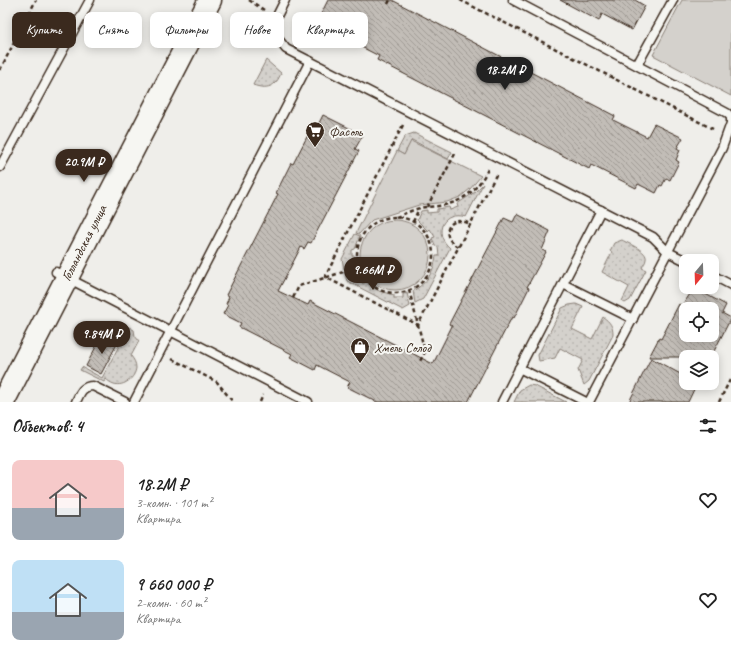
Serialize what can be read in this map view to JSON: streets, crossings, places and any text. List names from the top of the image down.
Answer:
{
  "streets": {
    "street": ["Голландская улица"]
  },
  "places": {
    "supermarket": ["Фасоль"],
    "shop": ["Хмель Солод"]
  },
  "north": "bottom",
  "page": {
    "chip": [
      "Купить",
      "Снять",
      "Фильтры",
      "Новое",
      "Квартира"
    ],
    "price": [
      "18.2M ₽",
      "20.9M ₽",
      "9.66M ₽",
      "9.84M ₽"
    ],
    "heading": "Объектов: 4",
    "list": [
      {
        "name": "18.2M ₽",
        "note": "3-комн. · 101 m² · Квартира"
      },
      {
        "name": "9 660 000 ₽",
        "note": "2-комн. · 60 m² · Квартира"
      }
    ]
  }
}
